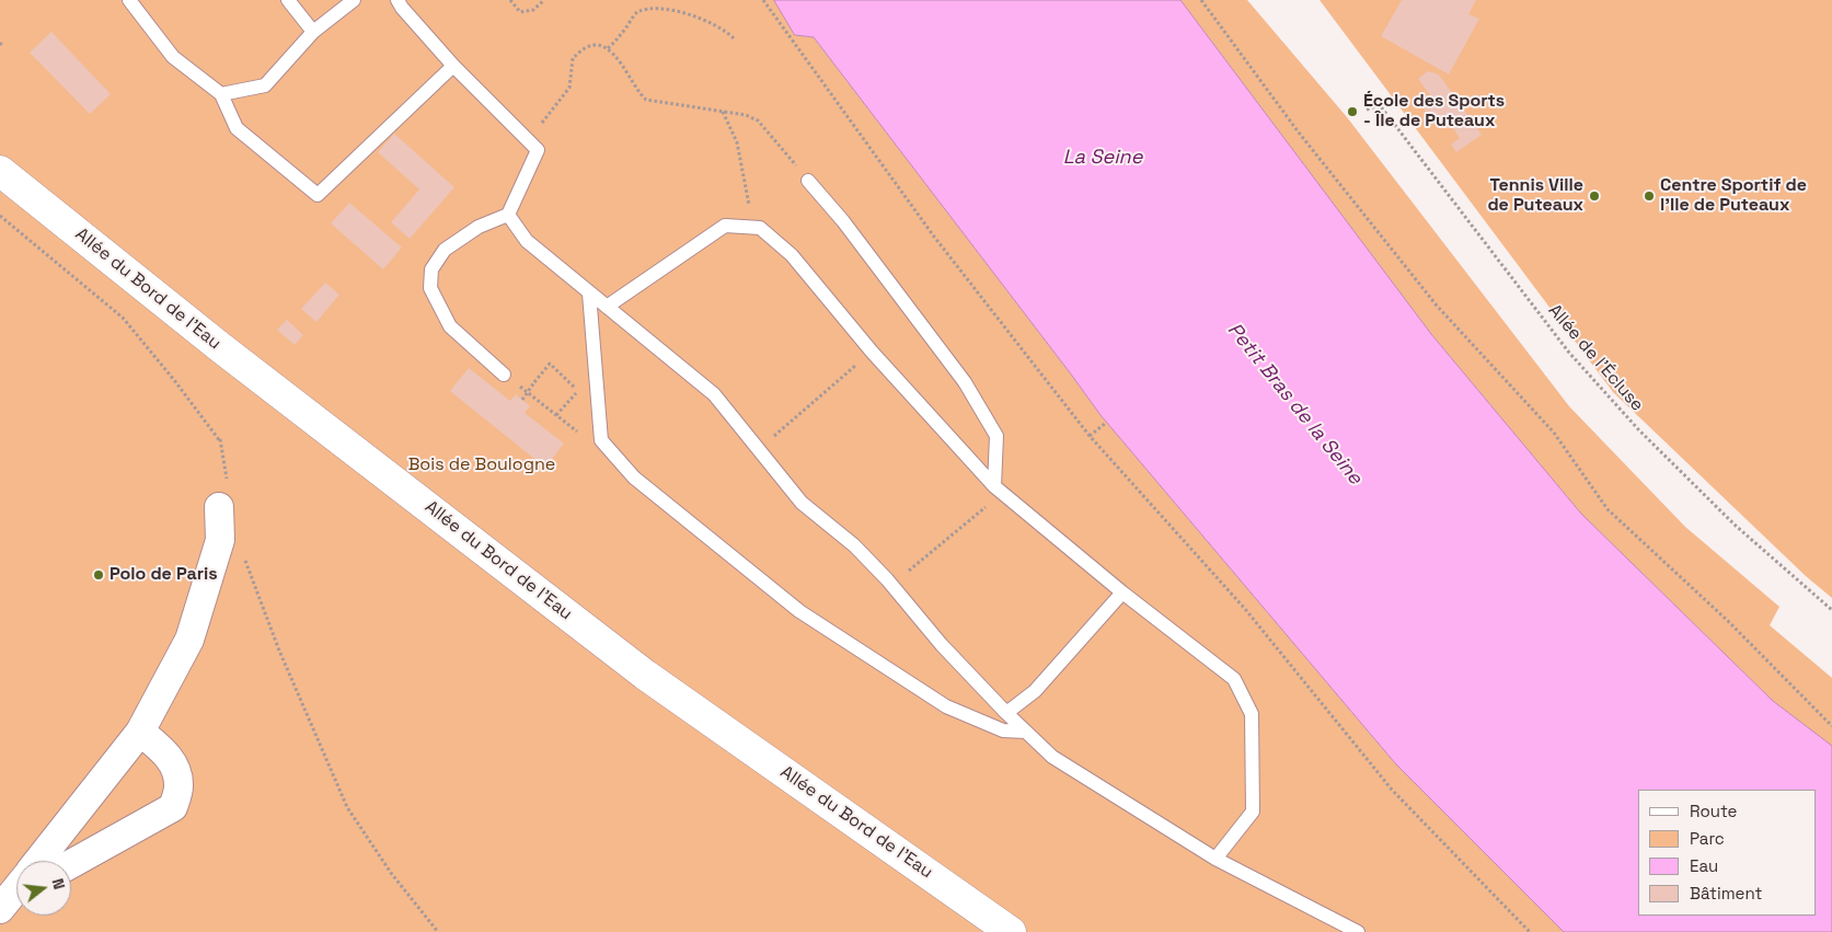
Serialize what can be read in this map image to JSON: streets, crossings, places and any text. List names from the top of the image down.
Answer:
{
  "streets": {
    "main road": ["Allée du Bord de l'Eau"],
    "path": ["Allée de l'Écluse"]
  },
  "water": ["La Seine", "Petit Bras de la Seine"],
  "parks": ["Bois de Boulogne"],
  "places": [
    "École des Sports - Île de Puteaux",
    "Tennis Ville de Puteaux",
    "Centre Sportif de l'Ile de Puteaux",
    "Polo de Paris"
  ],
  "legend": [
    "Route",
    "Parc",
    "Eau",
    "Bâtiment"
  ],
  "north": "right"
}
